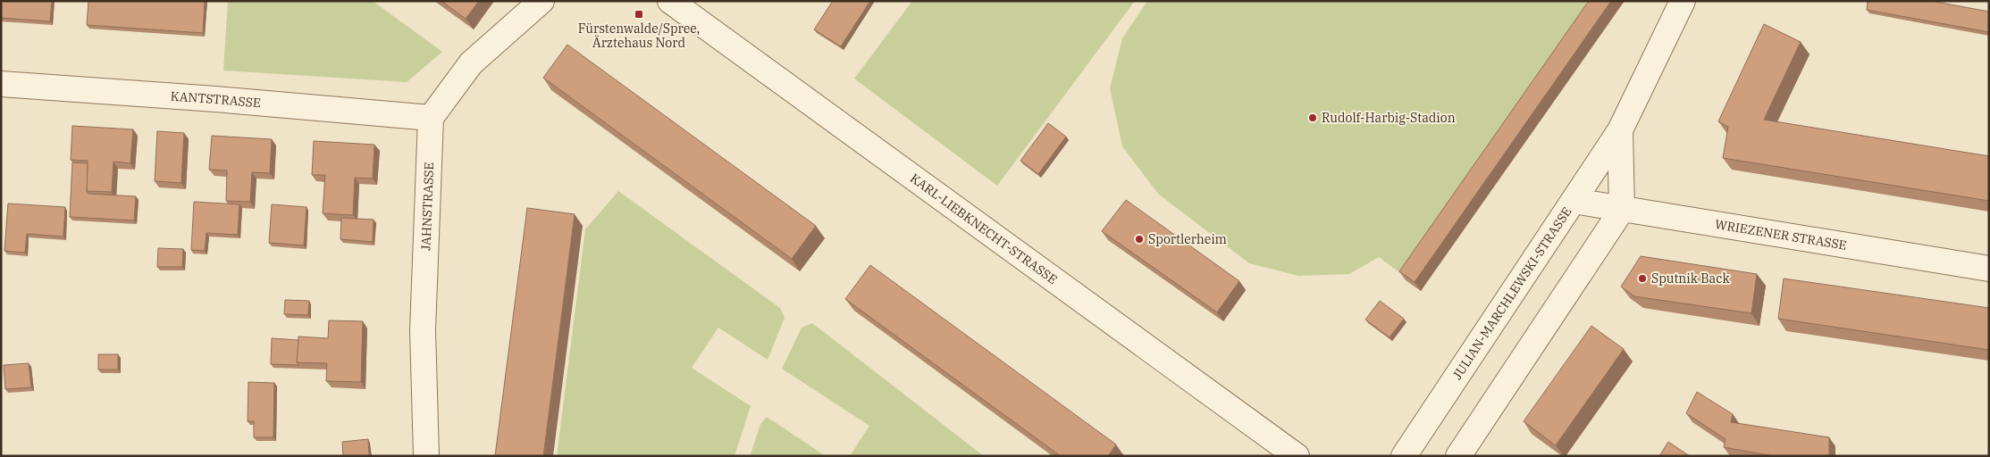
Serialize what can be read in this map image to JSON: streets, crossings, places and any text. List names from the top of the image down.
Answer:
{
  "streets": {
    "street": [
      "KANTSTRASSE",
      "JAHNSTRASSE",
      "KARL-LIEBKNECHT-STRASSE",
      "WRIEZENER STRASSE",
      "JULIAN-MARCHLEWSKI-STRASSE"
    ]
  },
  "crossings": [
    ["KANTSTRASSE", "JAHNSTRASSE"],
    ["WRIEZENER STRASSE", "JULIAN-MARCHLEWSKI-STRASSE"]
  ],
  "places": {
    "transit": ["Fürstenwalde/Spree, Ärztehaus Nord"],
    "other": ["Rudolf-Harbig-Stadion", "Sportlerheim", "Sputnik Back"]
  }
}
